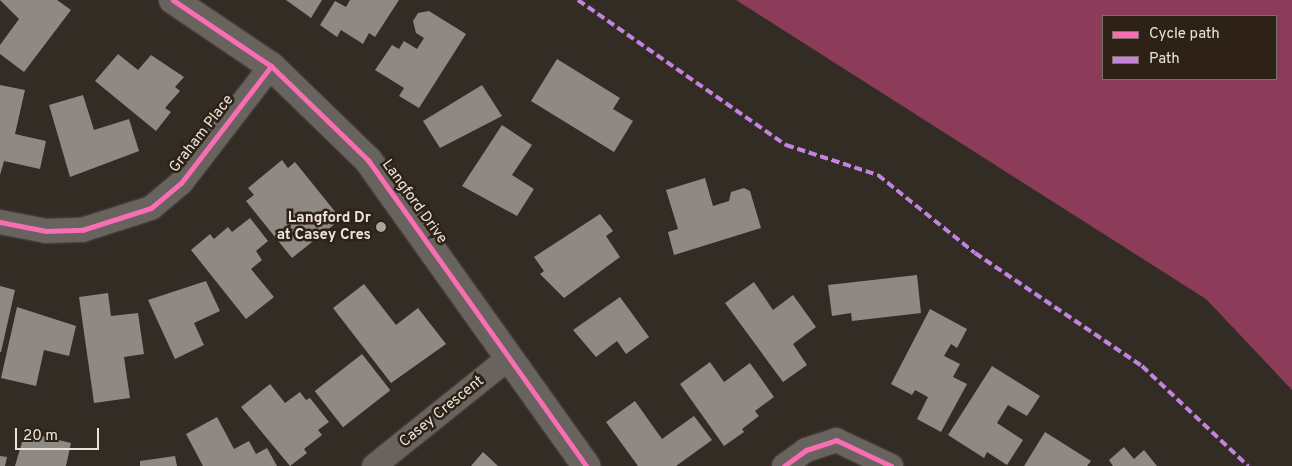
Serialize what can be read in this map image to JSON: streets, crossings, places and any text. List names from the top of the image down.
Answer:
{
  "streets": {
    "street": ["Graham Place", "Langford Drive", "Casey Crescent"]
  },
  "crossings": [
    ["Graham Place", "Langford Drive"],
    ["Langford Drive", "Casey Crescent"]
  ],
  "places": ["Langford Dr at Casey Cres"],
  "legend": ["Cycle path", "Path"],
  "scale_bar": "20 m"
}
